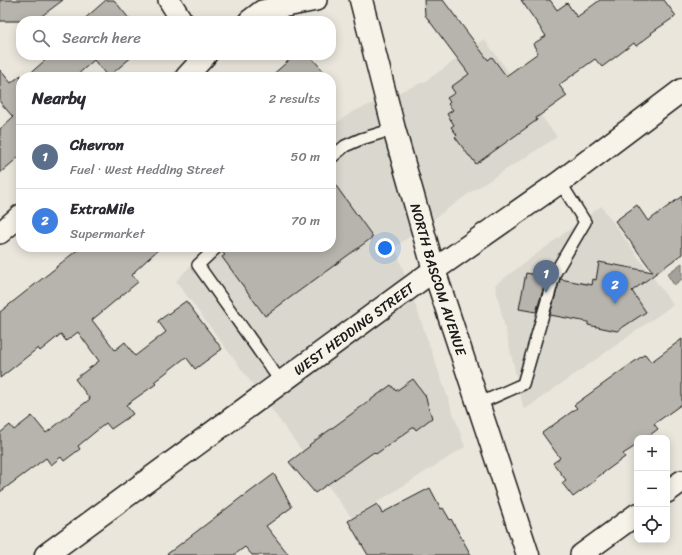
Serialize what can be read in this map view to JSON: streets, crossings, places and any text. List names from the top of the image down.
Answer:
{
  "streets": {
    "main road": ["NORTH BASCOM AVENUE", "WEST HEDDING STREET"]
  },
  "crossings": [
    ["NORTH BASCOM AVENUE", "WEST HEDDING STREET"]
  ],
  "page": {
    "search": "Search here",
    "heading": ["Nearby", "2 results"],
    "list": [
      {
        "mark": "1",
        "name": "Chevron",
        "note": "Fuel · West Hedding Street",
        "value": "50 m"
      },
      {
        "mark": "2",
        "name": "ExtraMile",
        "note": "Supermarket",
        "value": "70 m"
      }
    ],
    "pins": ["1", "2"],
    "map_buttons": ["+", "−"]
  }
}
